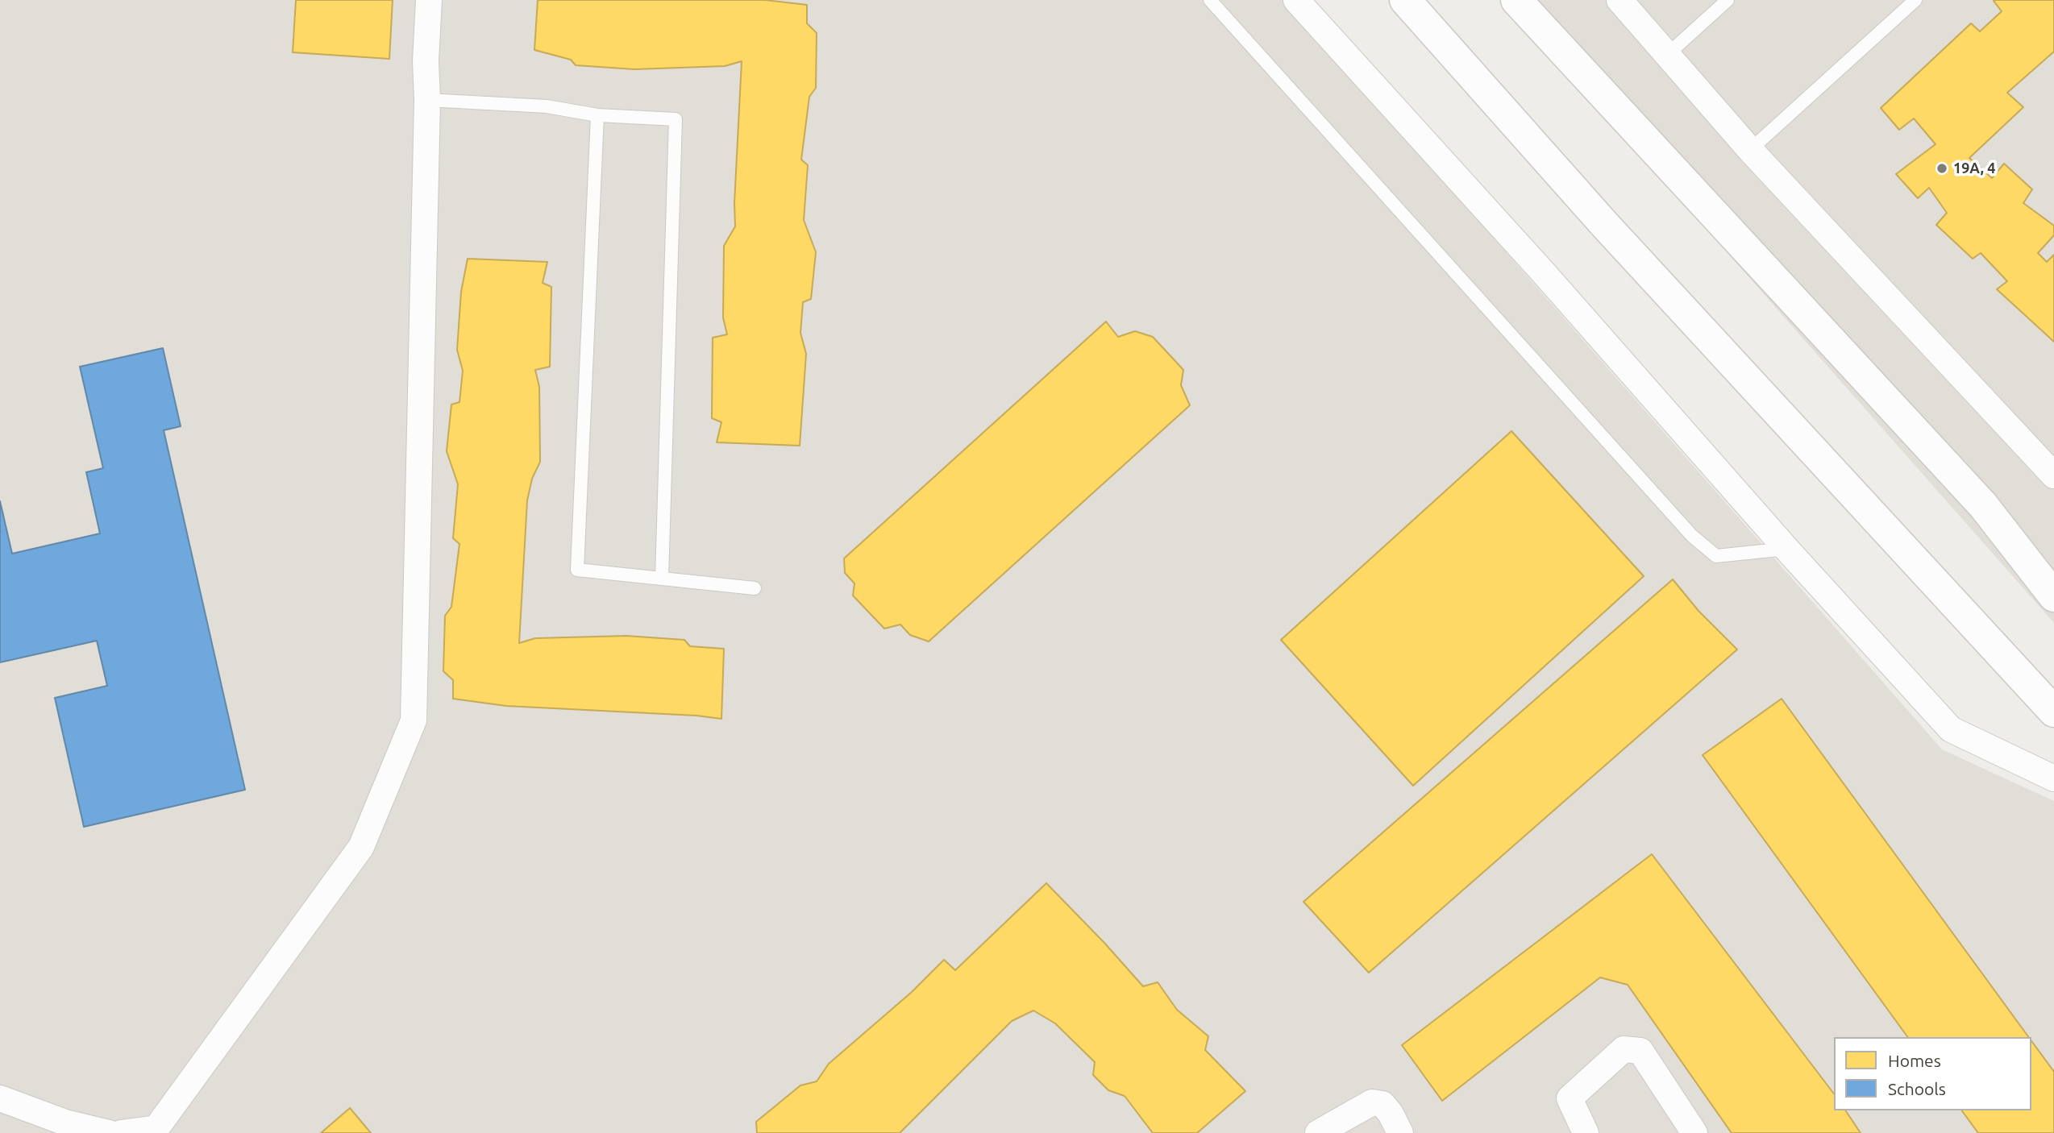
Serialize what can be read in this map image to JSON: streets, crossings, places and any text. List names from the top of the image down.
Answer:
{
  "places": ["19А, 4"],
  "legend": ["Homes", "Schools"]
}
